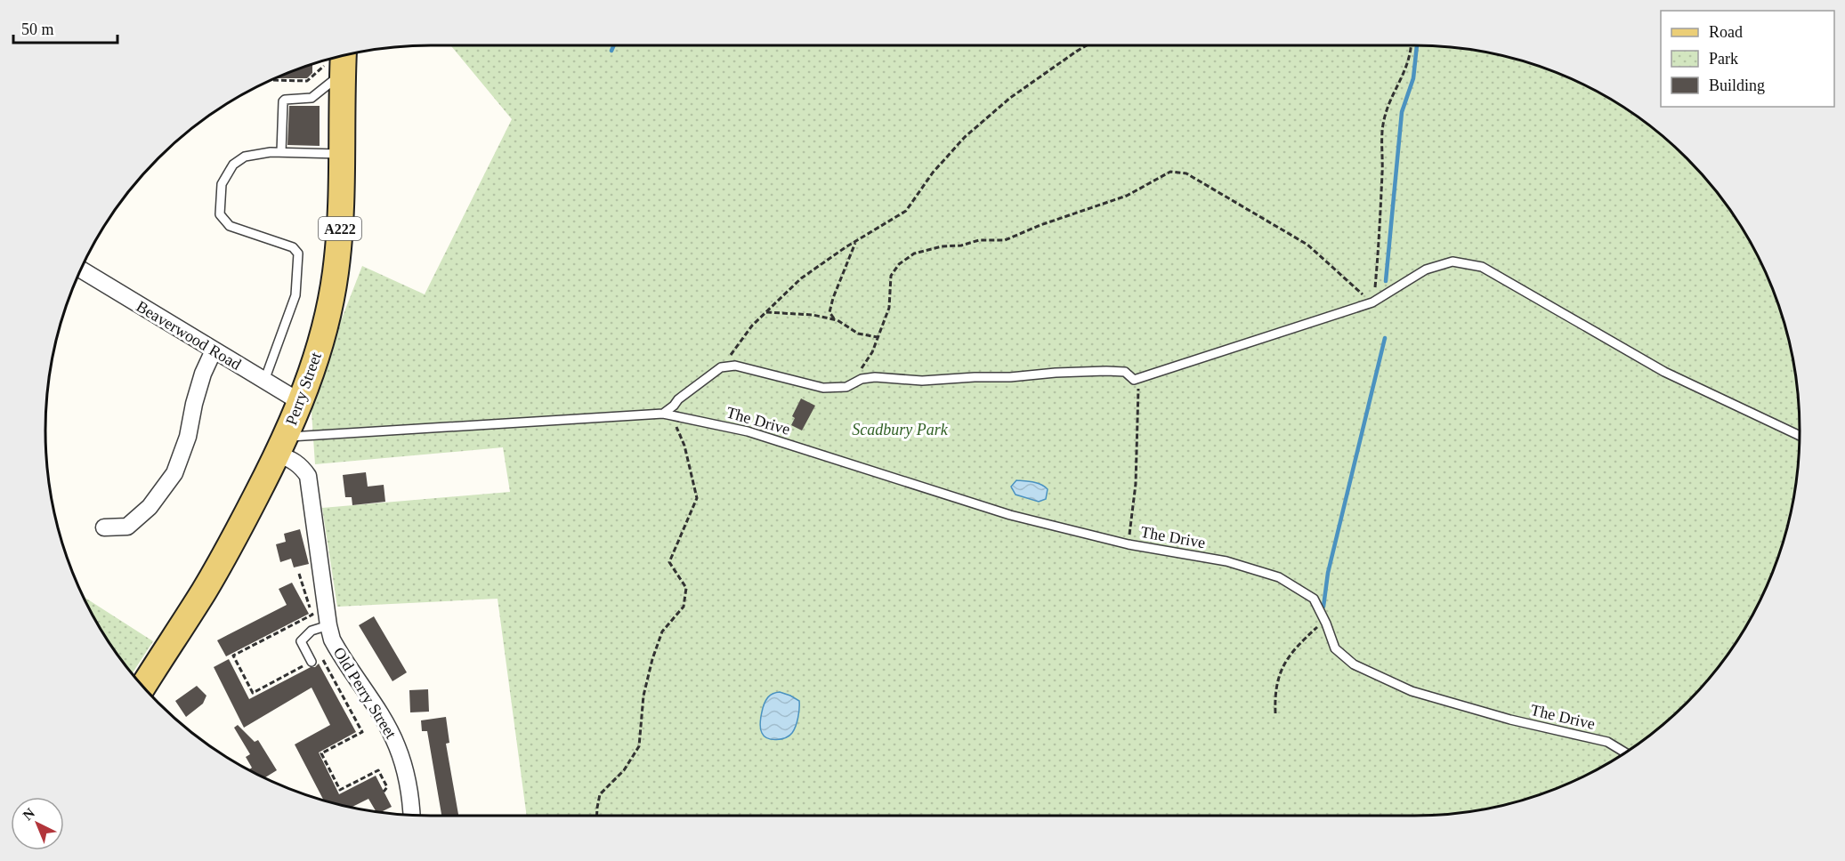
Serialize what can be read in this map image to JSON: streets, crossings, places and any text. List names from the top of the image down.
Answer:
{
  "streets": {
    "main road": ["A222", "Perry Street"],
    "street": ["Beaverwood Road", "Old Perry Street"],
    "lane": ["The Drive"]
  },
  "crossings": [
    ["Beaverwood Road", "Perry Street"],
    ["Perry Street", "The Drive"],
    ["Perry Street", "Old Perry Street"],
    ["The Drive", "Old Perry Street"]
  ],
  "parks": ["Scadbury Park"],
  "legend": ["Road", "Park", "Building"],
  "scale_bar": "50 m",
  "north": "top left"
}
